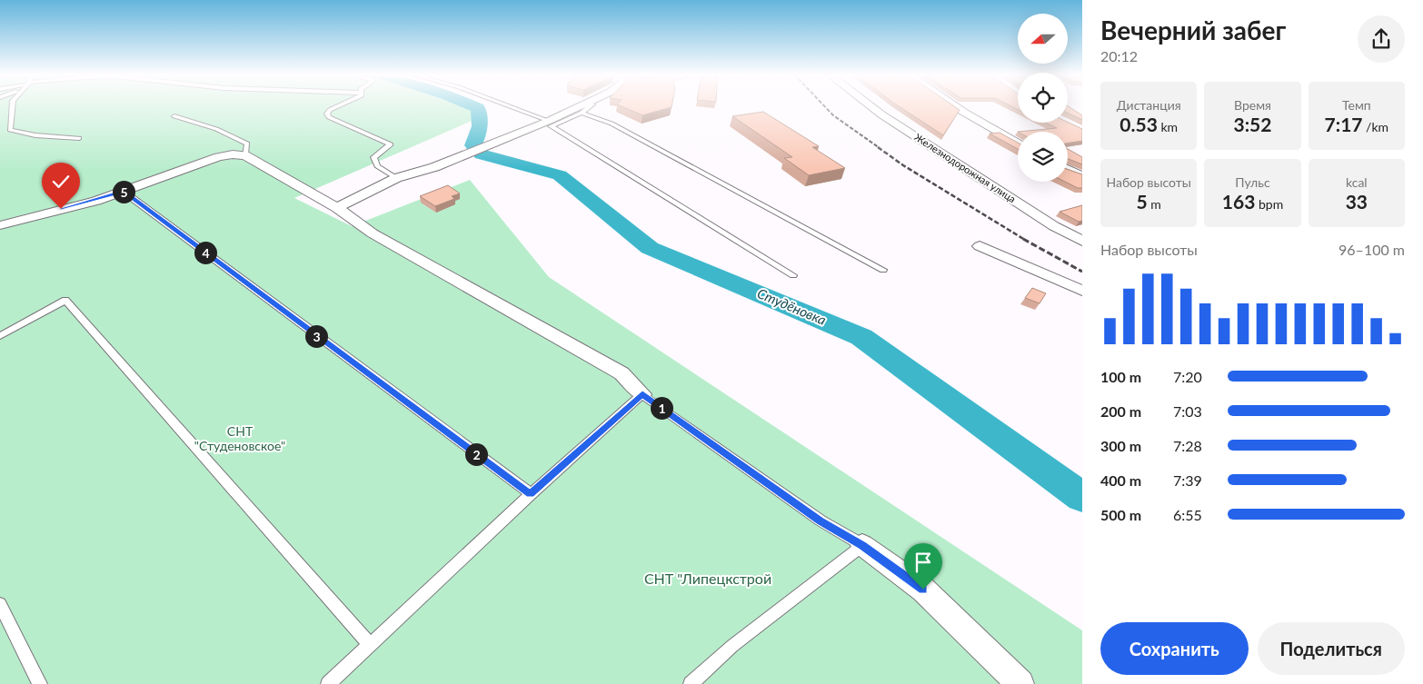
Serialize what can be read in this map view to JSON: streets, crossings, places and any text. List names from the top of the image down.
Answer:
{
  "streets": {
    "street": ["Железнодорожная улица"]
  },
  "water": ["Студёновка"],
  "parks": ["СНТ \"Студеновское\"", "СНТ \"Липецкстрой"],
  "north": "left",
  "page": {
    "heading": ["Вечерний забег", "20:12"],
    "stats": [
      ["Дистанция", "0.53 km"],
      ["Время", "3:52"],
      ["Темп", "7:17 /km"],
      ["Набор высоты", "5 m"],
      ["Пульс", "163 bpm"],
      ["kcal", "33"]
    ],
    "pins": [
      "5",
      "4",
      "3",
      "1",
      "2"
    ],
    "chart": ["Набор высоты", "96–100 m"],
    "list": [
      {
        "name": "100 m",
        "note": "7:20"
      },
      {
        "name": "200 m",
        "note": "7:03"
      },
      {
        "name": "300 m",
        "note": "7:28"
      },
      {
        "name": "400 m",
        "note": "7:39"
      },
      {
        "name": "500 m",
        "note": "6:55"
      }
    ],
    "buttons": ["Сохранить", "Поделиться"]
  }
}
